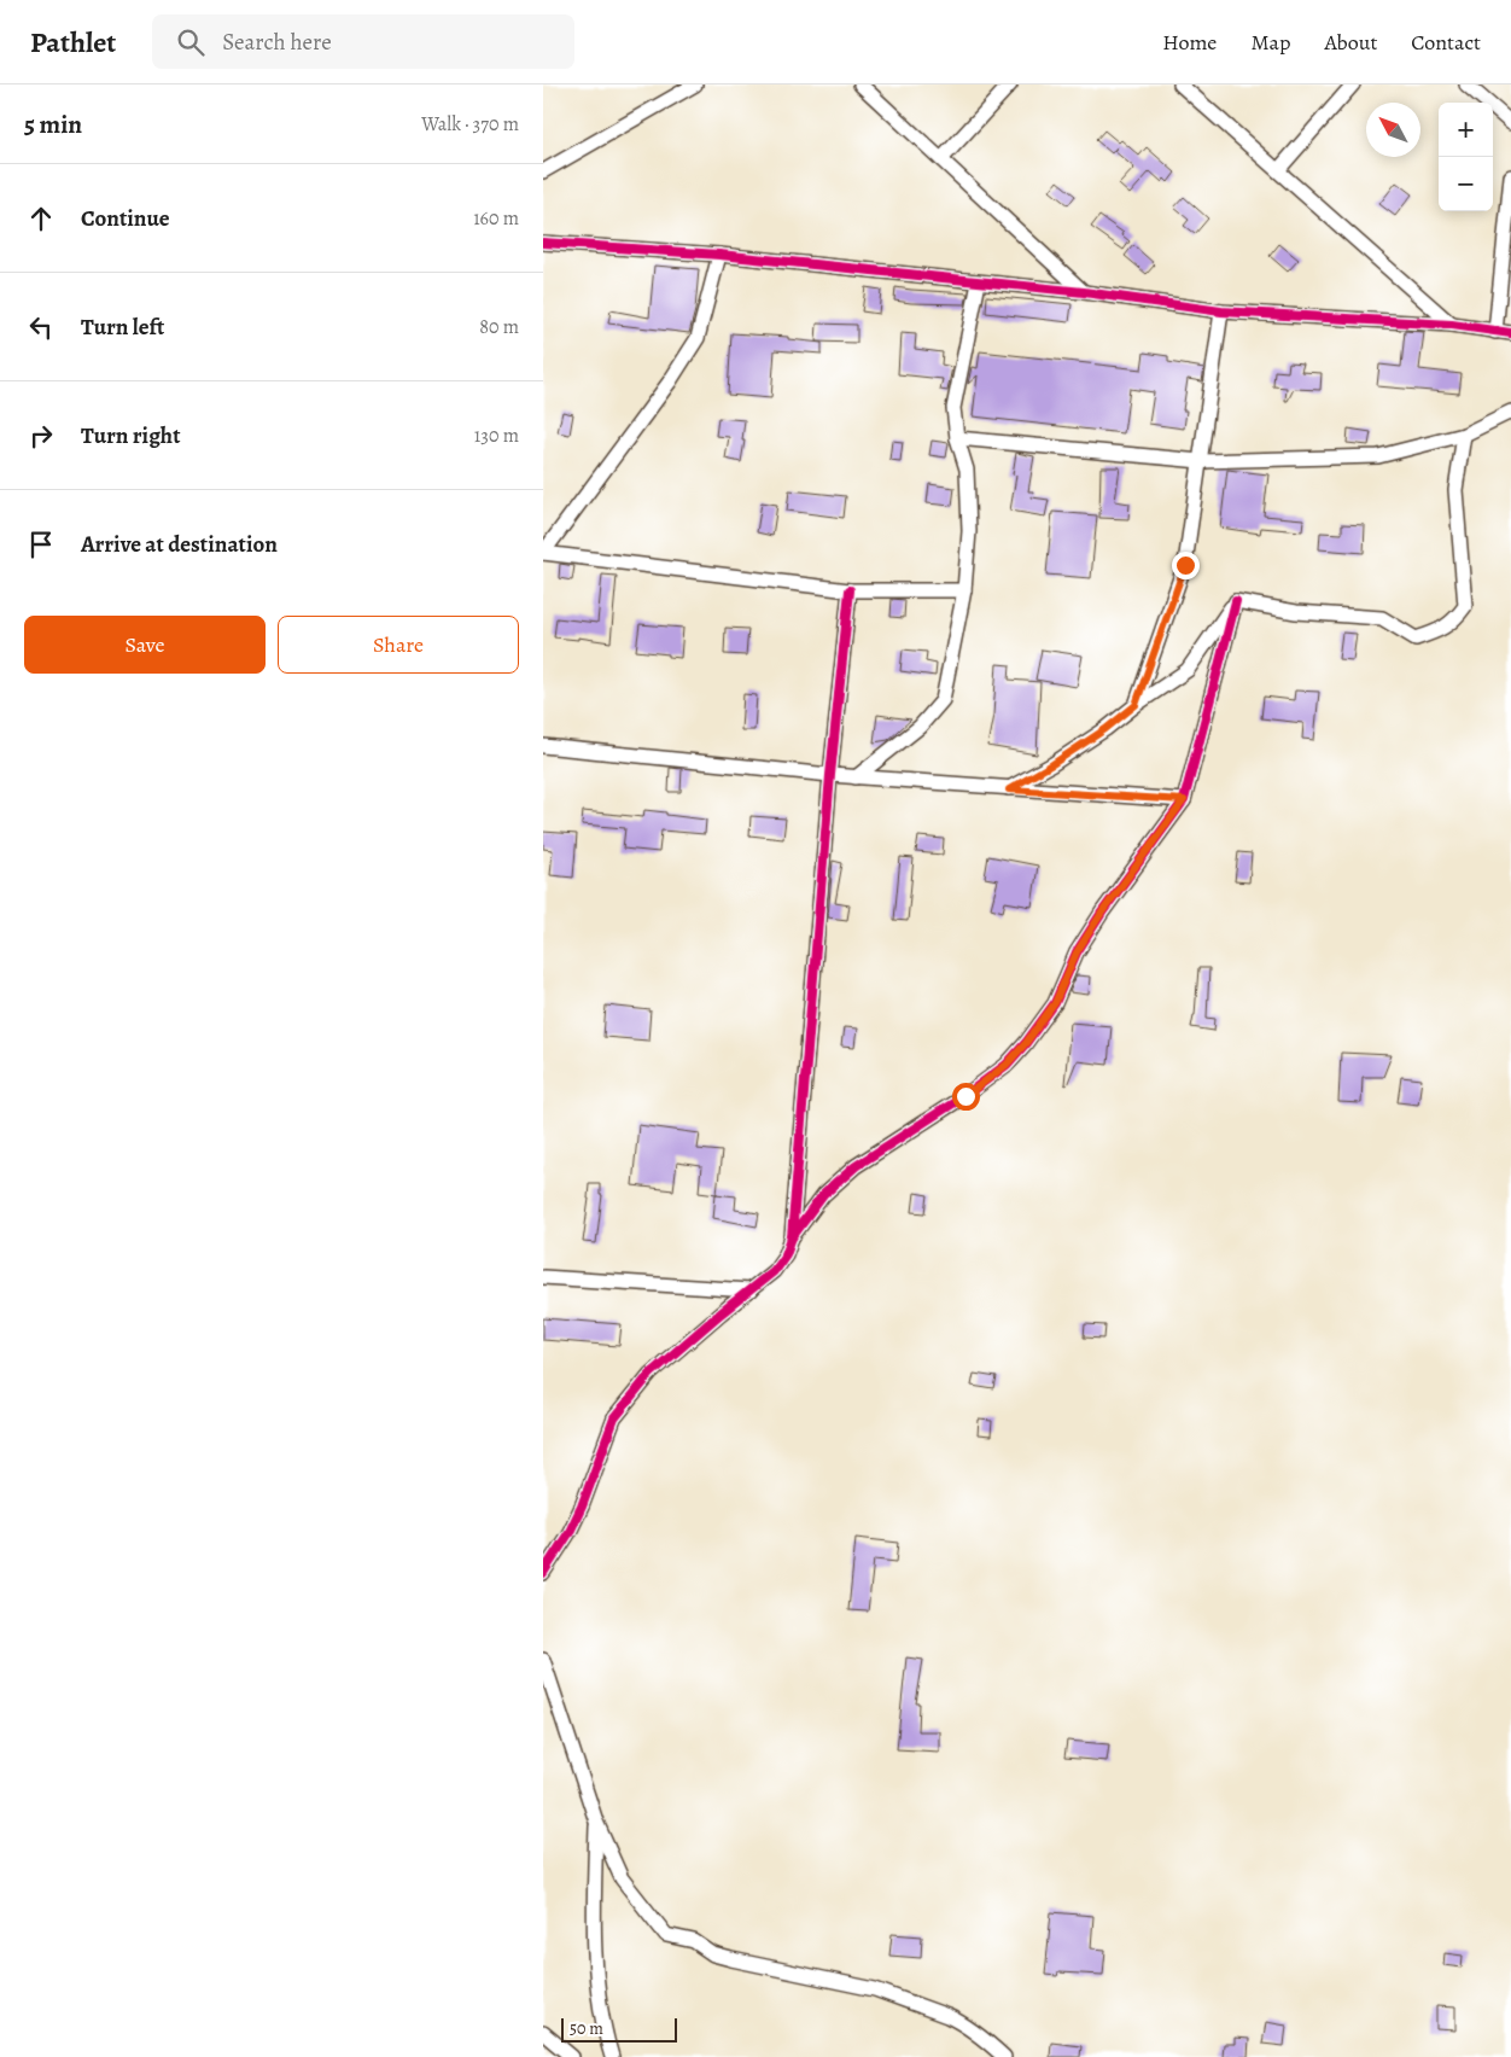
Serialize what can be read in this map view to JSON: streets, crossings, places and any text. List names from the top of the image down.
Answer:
{
  "scale_bar": "50 m",
  "north": "top left",
  "page": {
    "header": "Pathlet",
    "search": "Search here",
    "nav": [
      "Home",
      "Map",
      "About",
      "Contact"
    ],
    "heading": ["5 min", "Walk · 370 m"],
    "map_buttons": ["+", "−"],
    "list": [
      ["Continue", "160 m"],
      ["Turn left", "80 m"],
      ["Turn right", "130 m"],
      "Arrive at destination"
    ],
    "buttons": ["Save", "Share"],
    "scale": "50 m"
  }
}
